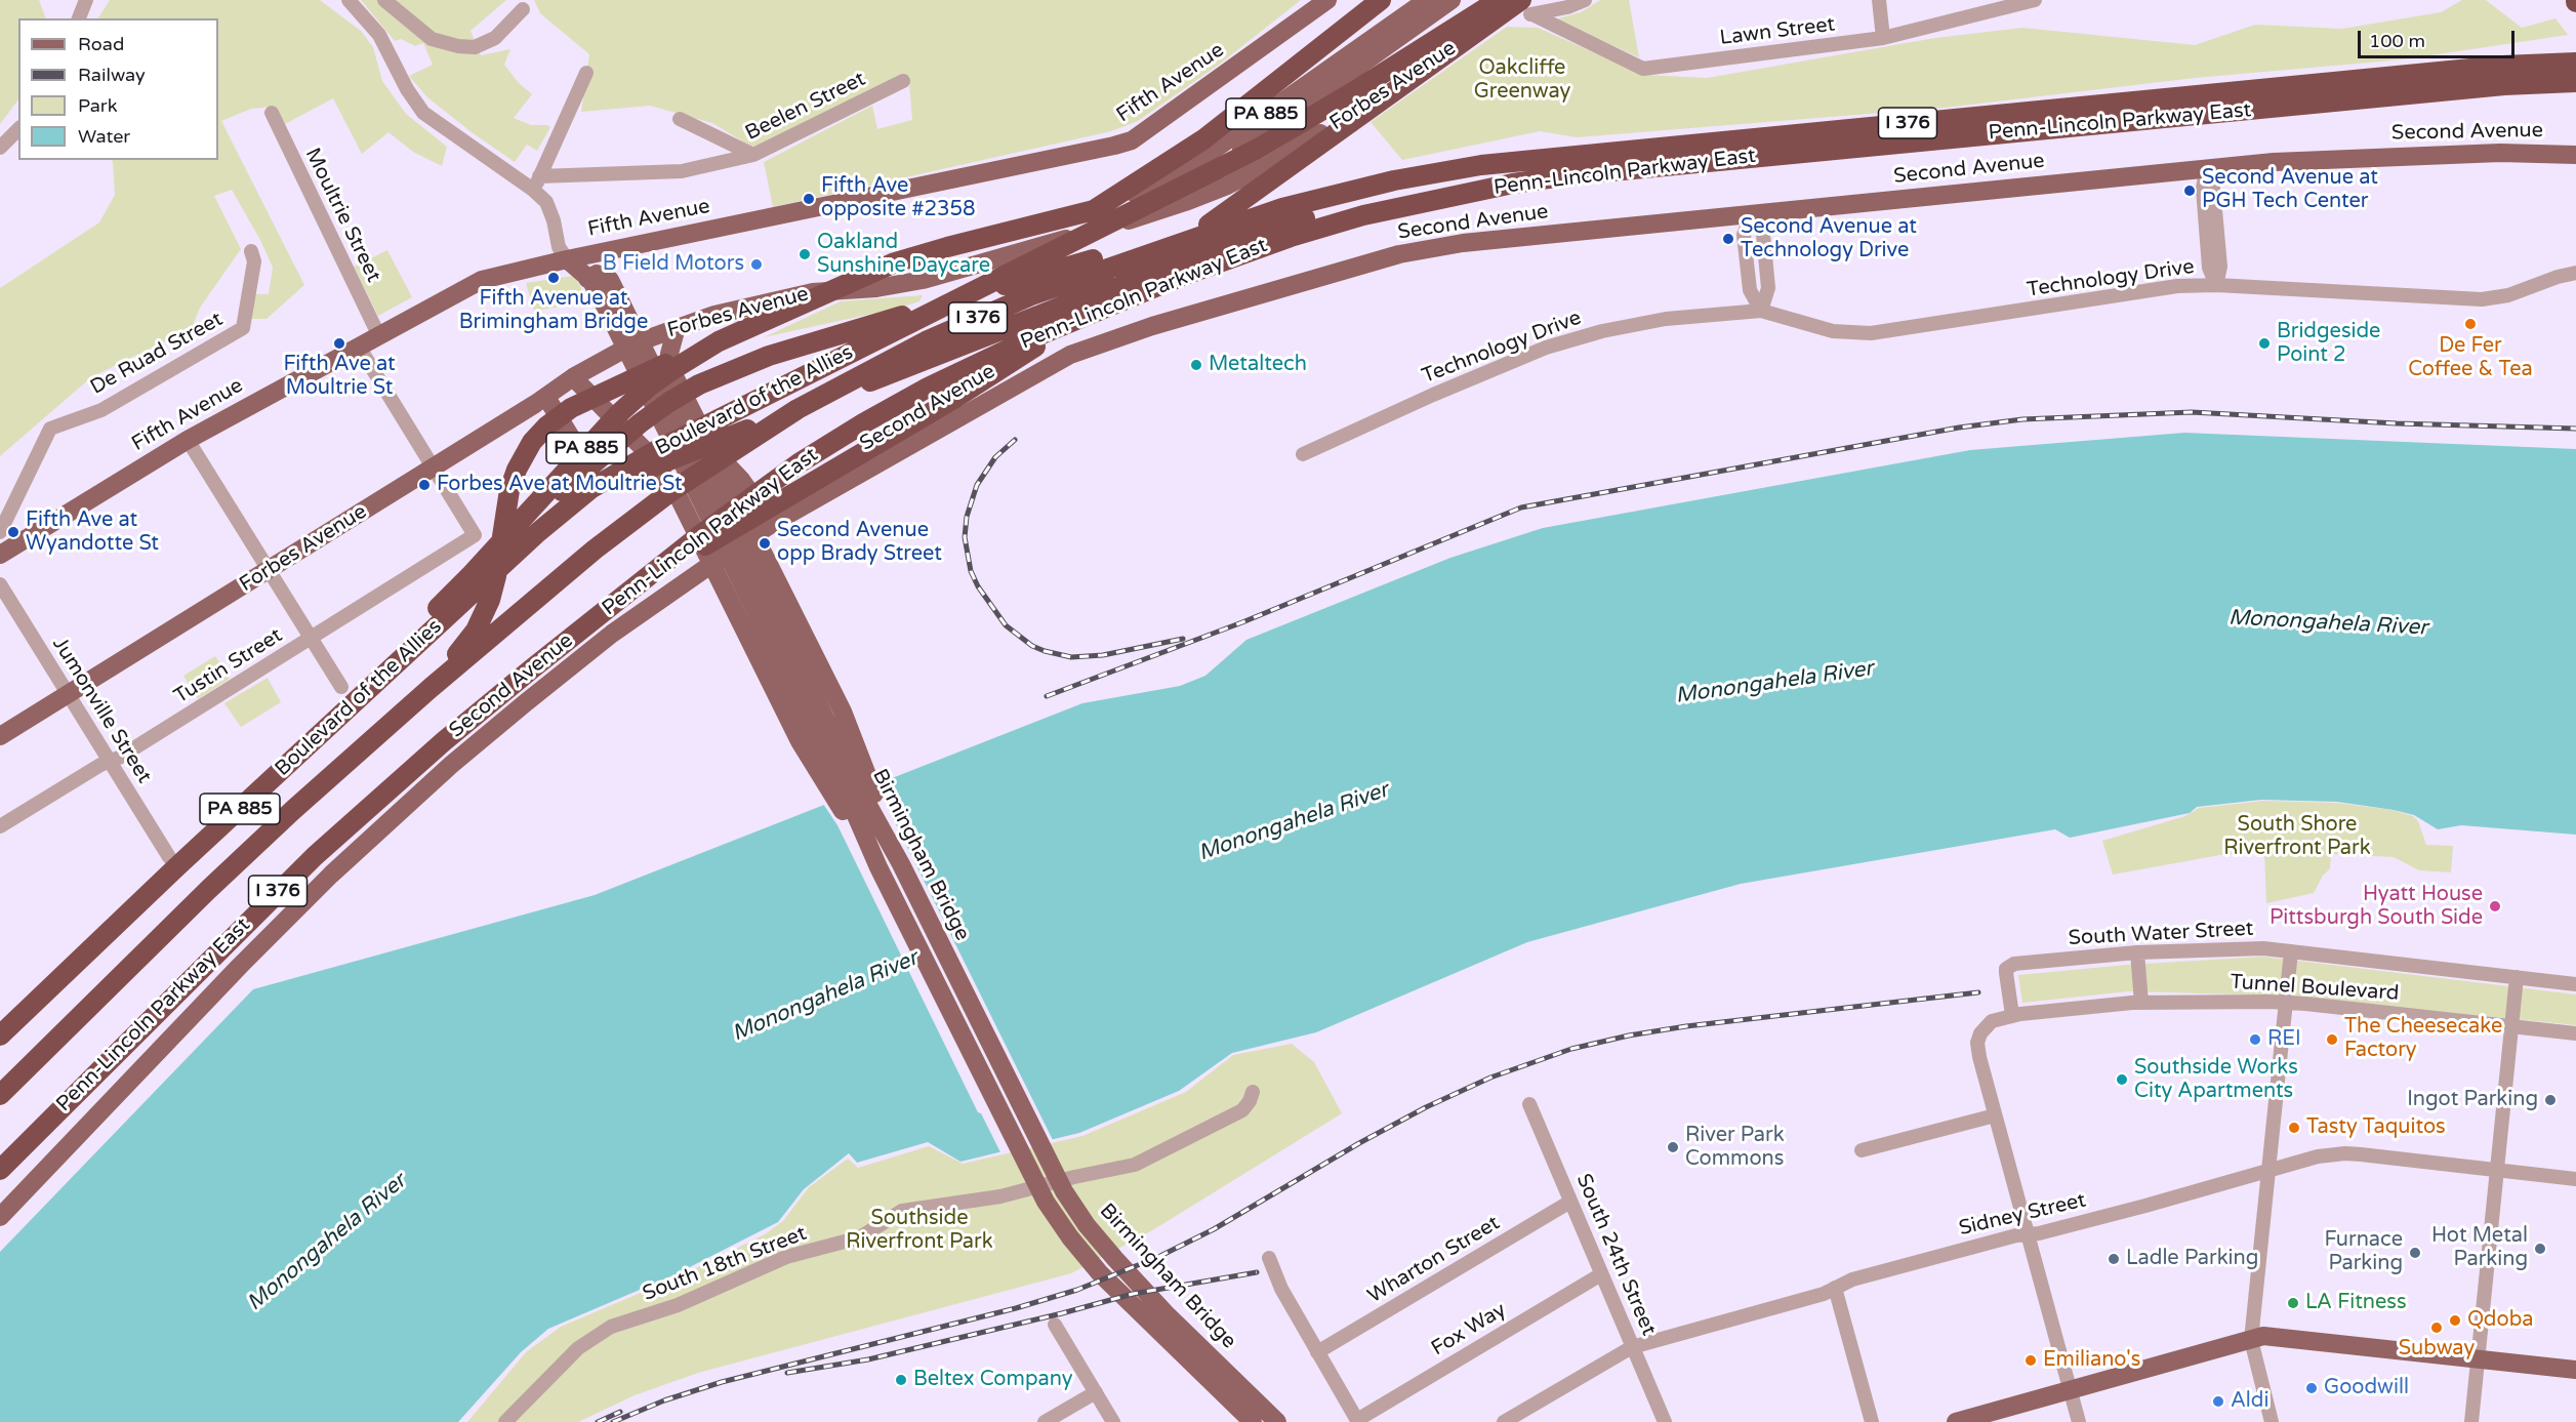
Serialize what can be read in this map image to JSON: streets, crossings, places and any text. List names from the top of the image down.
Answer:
{
  "streets": {
    "highway": [
      "Forbes Avenue",
      "PA 885",
      "Penn-Lincoln Parkway East",
      "I 376",
      "Boulevard of the Allies"
    ],
    "main road": ["Fifth Avenue", "Second Avenue", "Birmingham Bridge"],
    "street": [
      "Lawn Street",
      "Beelen Street",
      "Moultrie Street",
      "Technology Drive",
      "De Ruad Street",
      "Tustin Street",
      "Jumonville Street",
      "South Water Street",
      "Tunnel Boulevard",
      "Sidney Street",
      "South 24th Street",
      "Wharton Street",
      "South 18th Street",
      "Fox Way"
    ]
  },
  "crossings": [
    ["Lawn Street", "Forbes Avenue"],
    ["Fifth Avenue", "Moultrie Street"],
    ["Fifth Avenue", "Birmingham Bridge"],
    ["Forbes Avenue", "Tustin Street"],
    ["Forbes Avenue", "Jumonville Street"],
    ["Boulevard of the Allies", "Jumonville Street"],
    ["Tustin Street", "Jumonville Street"],
    ["South Water Street", "Tunnel Boulevard"],
    ["Tunnel Boulevard", "Sidney Street"],
    ["Sidney Street", "South 24th Street"],
    ["South 24th Street", "Wharton Street"],
    ["South 24th Street", "Fox Way"]
  ],
  "water": ["Monongahela River"],
  "parks": ["Oakcliffe Greenway", "South Shore Riverfront Park", "Southside Riverfront Park"],
  "places": [
    "Second Avenue at PGH Tech Center",
    "Fifth Ave opposite #2358",
    "Second Avenue at Technology Drive",
    "Oakland Sunshine Daycare",
    "B Field Motors",
    "Fifth Avenue at Brimingham Bridge",
    "De Fer Coffee & Tea",
    "Fifth Ave at Moultrie St",
    "Bridgeside Point 2",
    "Metaltech",
    "Forbes Ave at Moultrie St",
    "Fifth Ave at Wyandotte St",
    "Second Avenue opp Brady Street",
    "Hyatt House Pittsburgh South Side",
    "REI",
    "The Cheesecake Factory",
    "Southside Works City Apartments",
    "Ingot Parking",
    "Tasty Taquitos",
    "River Park Commons",
    "Hot Metal Parking",
    "Furnace Parking",
    "Ladle Parking",
    "LA Fitness",
    "Qdoba",
    "Subway",
    "Emiliano's",
    "Beltex Company",
    "Goodwill",
    "Aldi"
  ],
  "legend": [
    "Road",
    "Railway",
    "Park",
    "Water"
  ],
  "scale_bar": "100 m"
}
